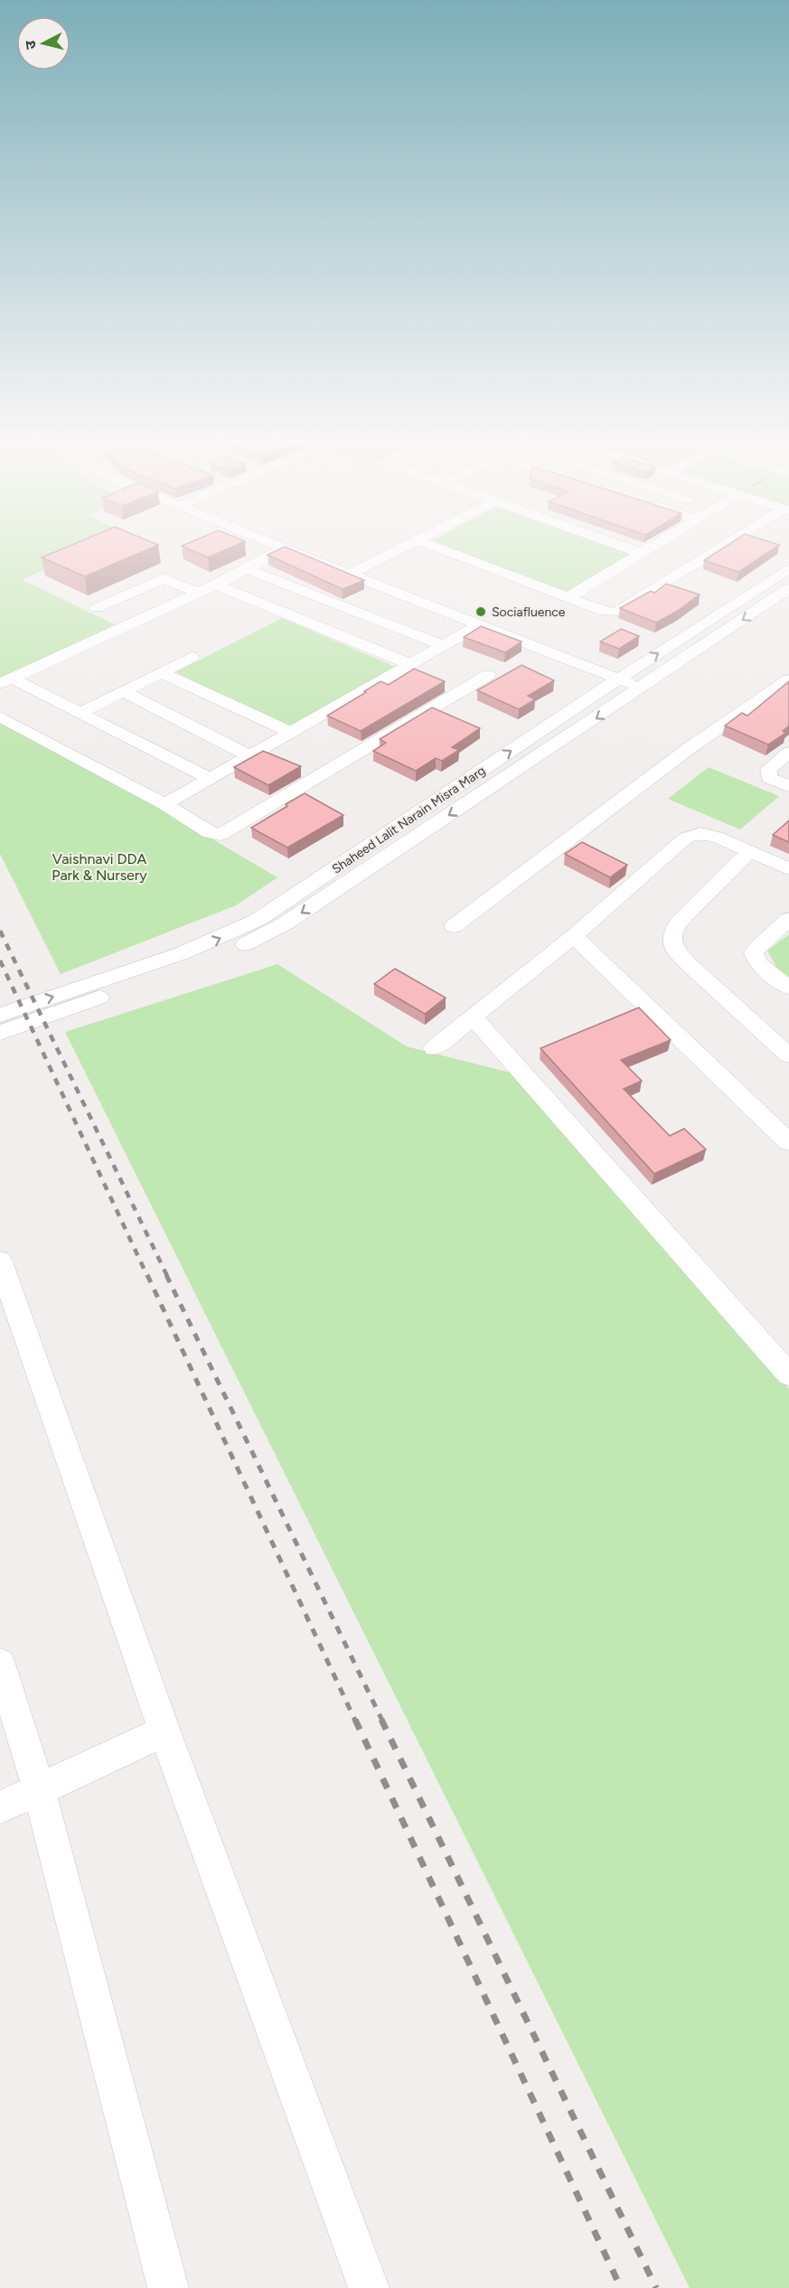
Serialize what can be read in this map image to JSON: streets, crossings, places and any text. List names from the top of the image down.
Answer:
{
  "streets": {
    "street": ["Shaheed Lalit Narain Misra Marg"]
  },
  "parks": ["Vaishnavi DDA Park & Nursery"],
  "places": ["Sociafluence"],
  "north": "left"
}
